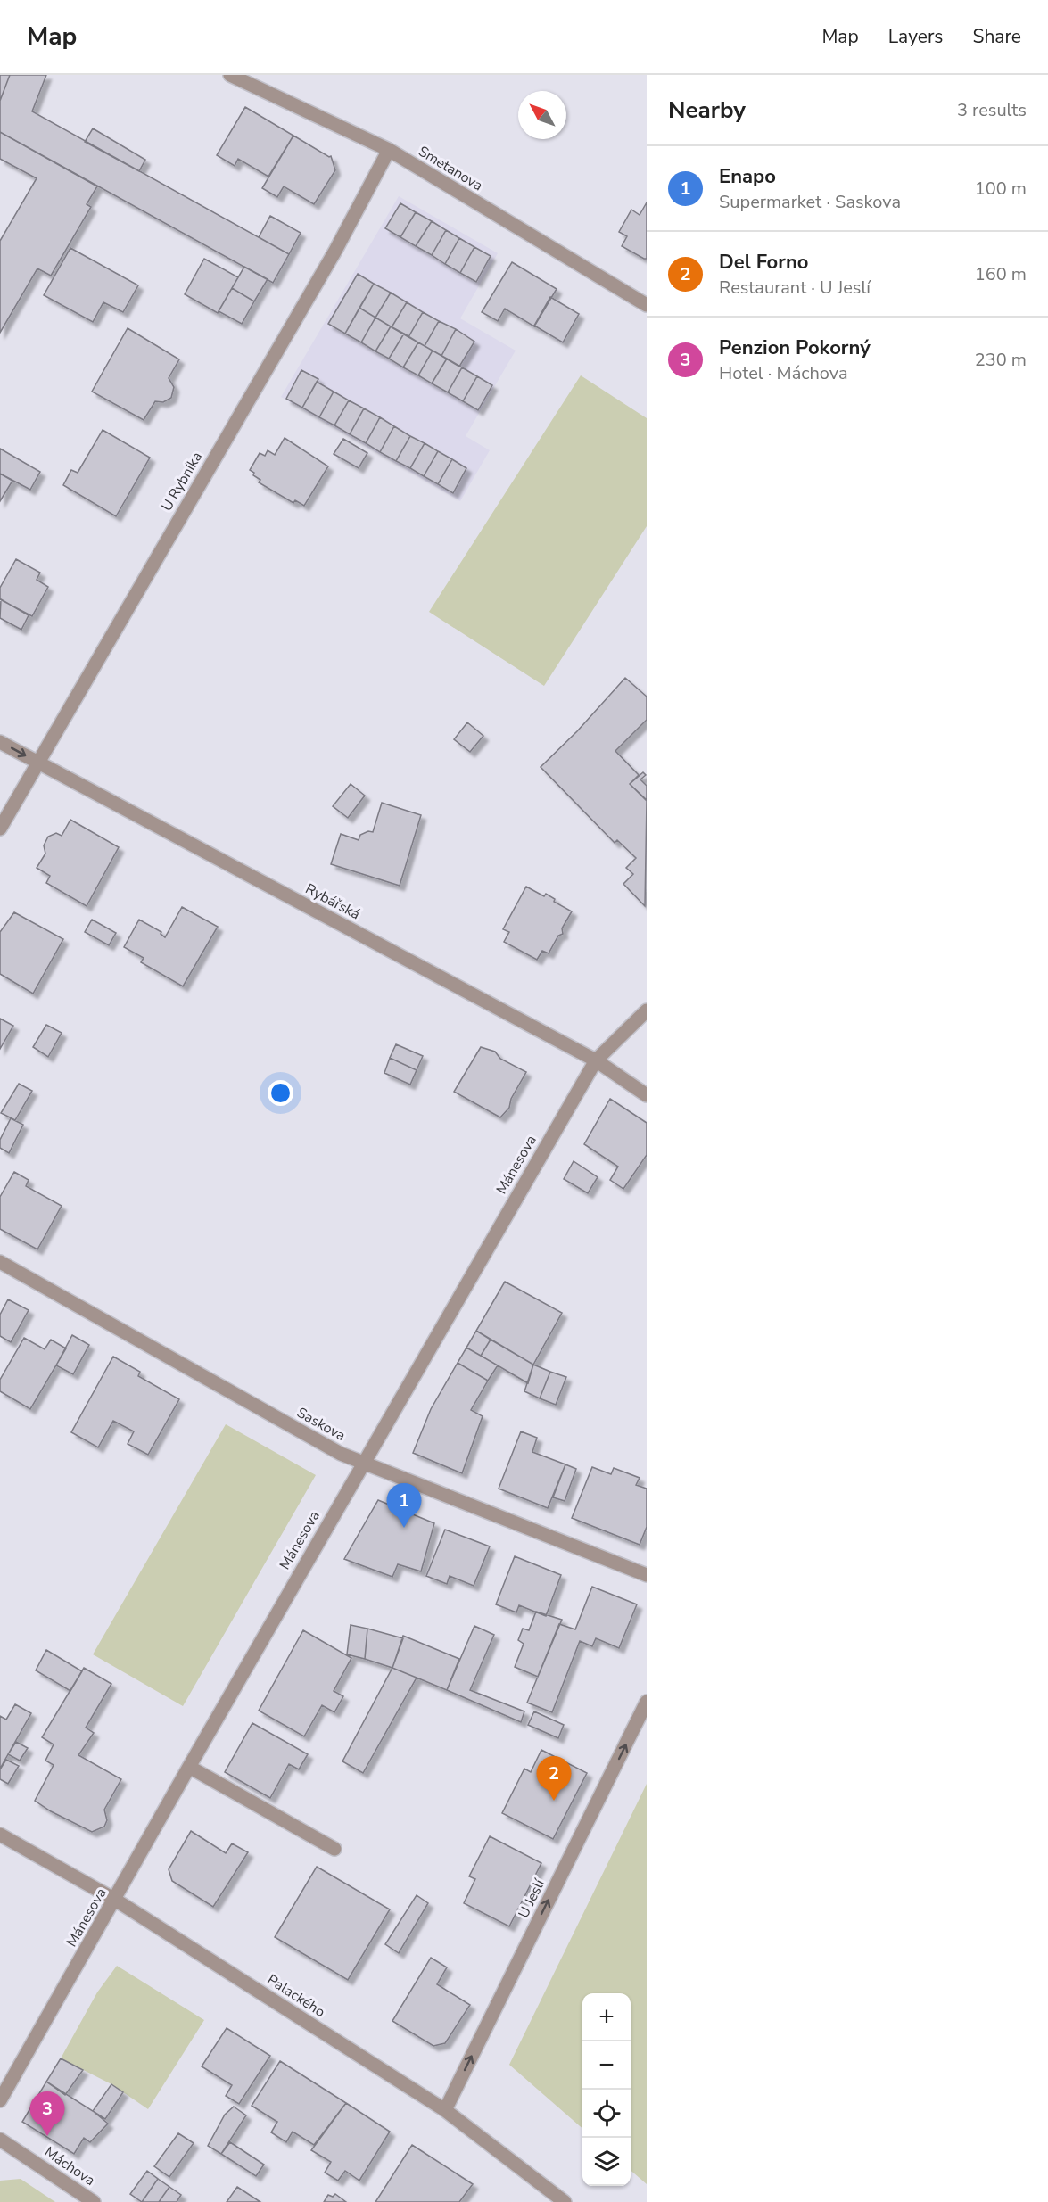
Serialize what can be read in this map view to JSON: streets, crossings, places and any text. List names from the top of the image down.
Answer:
{
  "streets": {
    "street": [
      "Smetanova",
      "U Rybníka",
      "Rybářská",
      "Mánesova",
      "Saskova",
      "U Jeslí",
      "Palackého",
      "Máchova"
    ]
  },
  "crossings": [
    ["Smetanova", "U Rybníka"],
    ["U Rybníka", "Rybářská"],
    ["Rybářská", "Mánesova"],
    ["Mánesova", "Saskova"],
    ["Mánesova", "Palackého"],
    ["U Jeslí", "Palackého"]
  ],
  "one_way": ["U Jeslí"],
  "north": "top left",
  "page": {
    "header": "Map",
    "nav": ["Map", "Layers", "Share"],
    "heading": ["Nearby", "3 results"],
    "list": [
      {
        "mark": "1",
        "name": "Enapo",
        "note": "Supermarket · Saskova",
        "value": "100 m"
      },
      {
        "mark": "2",
        "name": "Del Forno",
        "note": "Restaurant · U Jeslí",
        "value": "160 m"
      },
      {
        "mark": "3",
        "name": "Penzion Pokorný",
        "note": "Hotel · Máchova",
        "value": "230 m"
      }
    ],
    "pins": ["1", "2", "3"],
    "map_buttons": ["+", "−"]
  }
}
